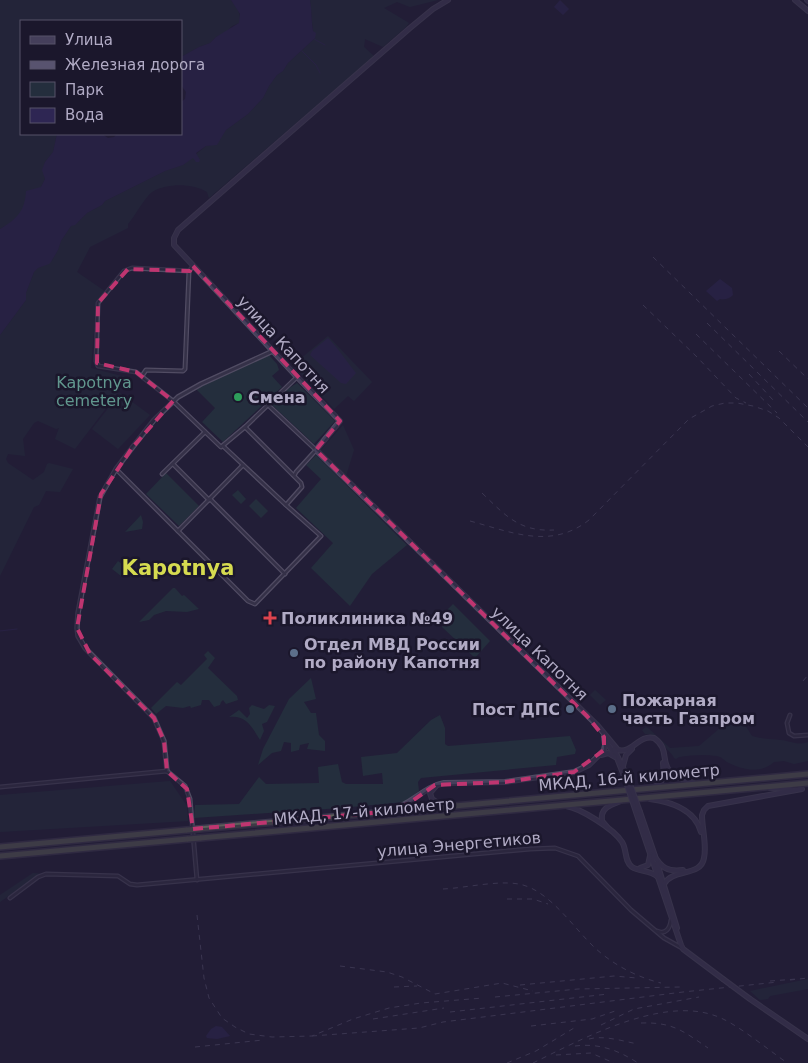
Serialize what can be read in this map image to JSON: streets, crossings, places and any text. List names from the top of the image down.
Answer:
{
  "streets": {
    "highway": ["МКАД, 16-й километр", "МКАД, 17-й километр"],
    "main road": ["улица Капотня", "улица Энергетиков"]
  },
  "crossings": [
    ["МКАД, 16-й километр", "МКАД, 17-й километр"]
  ],
  "districts": ["Kapotnya"],
  "parks": ["Kapotnya cemetery"],
  "places": {
    "other": [
      "Смена",
      "Отдел МВД России по району Капотня",
      "Пост ДПС",
      "Пожарная часть Газпром"
    ],
    "health": ["Поликлиника №49"]
  },
  "legend": [
    "Улица",
    "Железная дорога",
    "Парк",
    "Вода"
  ]
}
